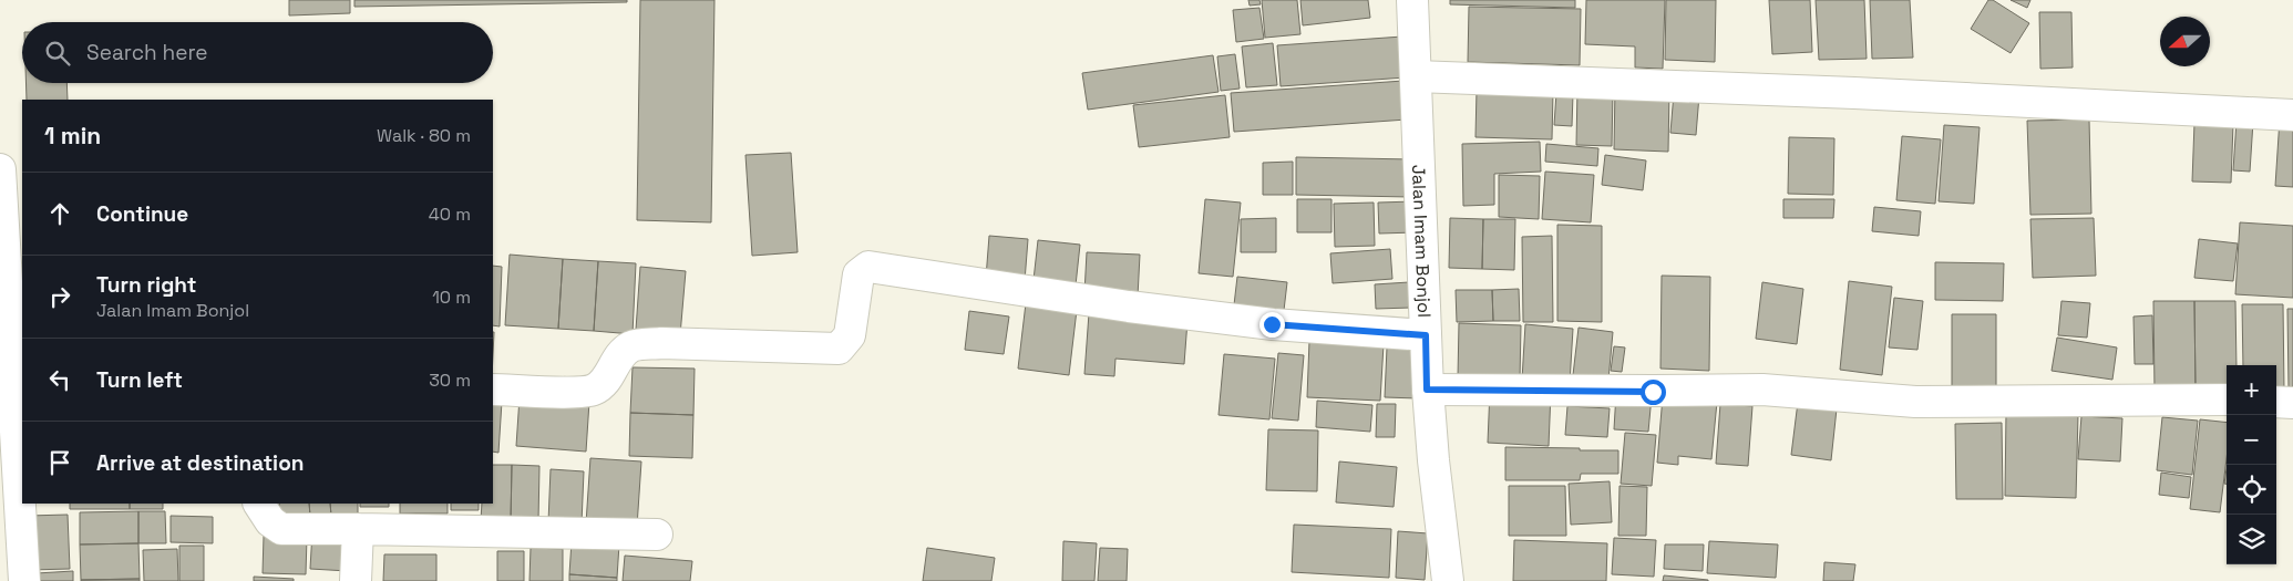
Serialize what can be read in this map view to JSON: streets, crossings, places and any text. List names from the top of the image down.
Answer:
{
  "streets": {
    "street": ["Jalan Imam Bonjol"]
  },
  "north": "left",
  "page": {
    "search": "Search here",
    "heading": ["1 min", "Walk · 80 m"],
    "list": [
      ["Continue", "40 m"],
      ["Turn right", "Jalan Imam Bonjol", "10 m"],
      ["Turn left", "30 m"],
      "Arrive at destination"
    ],
    "map_buttons": ["+", "−"]
  }
}
